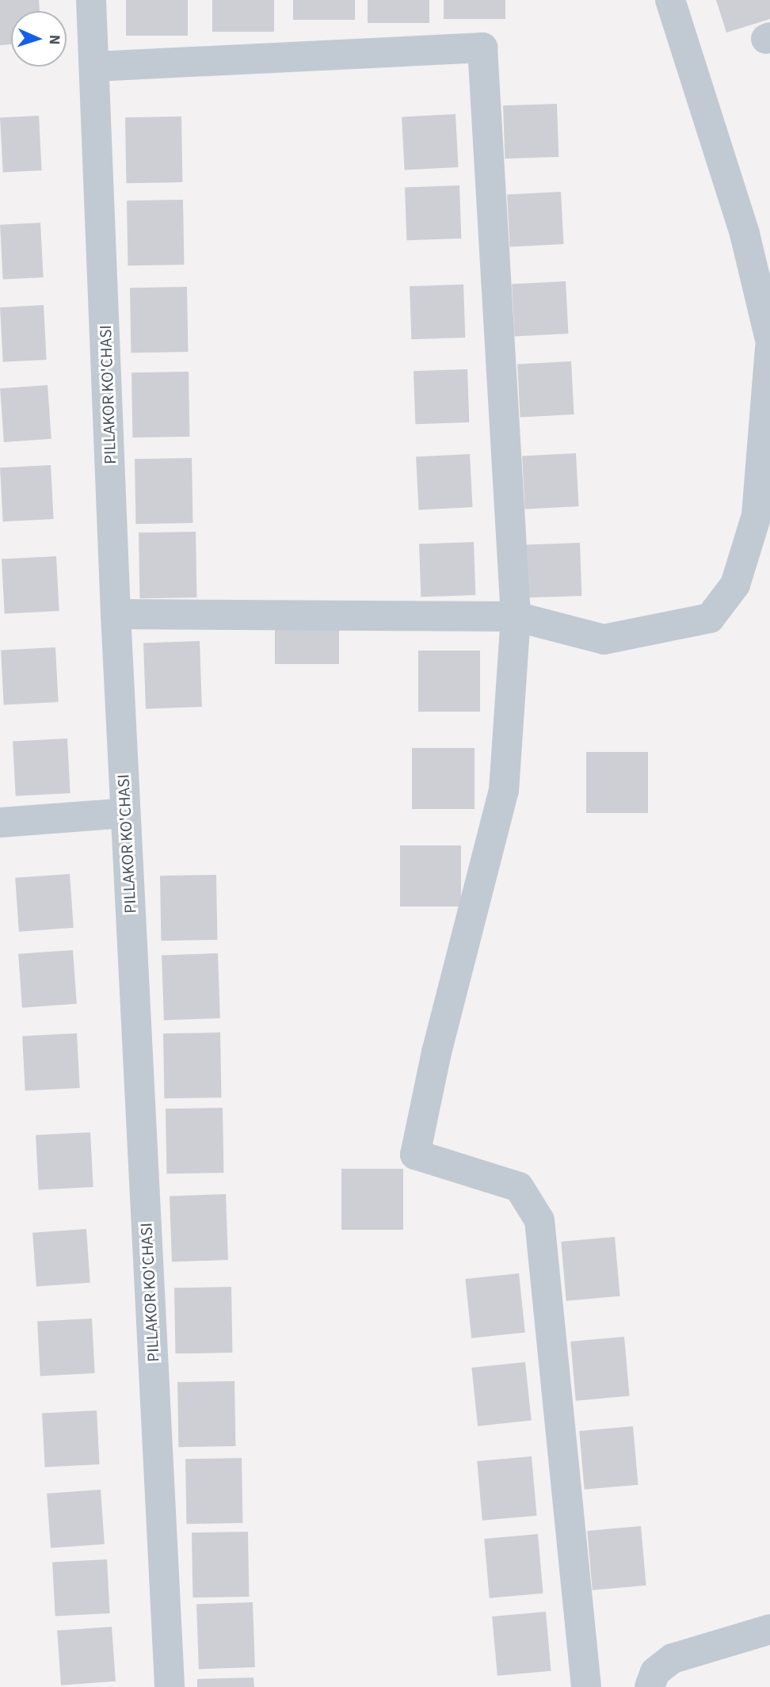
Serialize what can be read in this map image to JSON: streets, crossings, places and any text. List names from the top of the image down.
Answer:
{
  "streets": {
    "street": ["PILLAKOR KO'CHASI"]
  },
  "north": "right"
}
